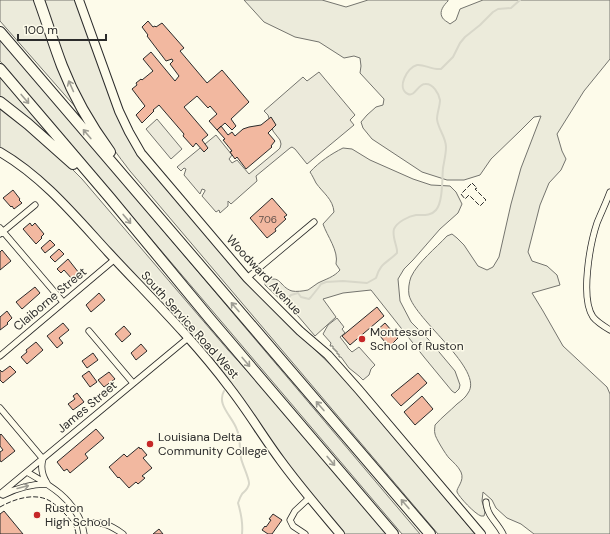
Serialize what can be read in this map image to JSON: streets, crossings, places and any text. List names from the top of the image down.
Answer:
{
  "streets": {
    "main road": ["Woodward Avenue", "South Service Road West"],
    "street": ["Claiborne Street", "James Street"]
  },
  "crossings": [
    ["Claiborne Street", "South Service Road West"],
    ["South Service Road West", "James Street"]
  ],
  "places": ["Montessori School of Ruston", "Louisiana Delta Community College", "Ruston High School"],
  "house_numbers": ["706"],
  "scale_bar": "100 m"
}
